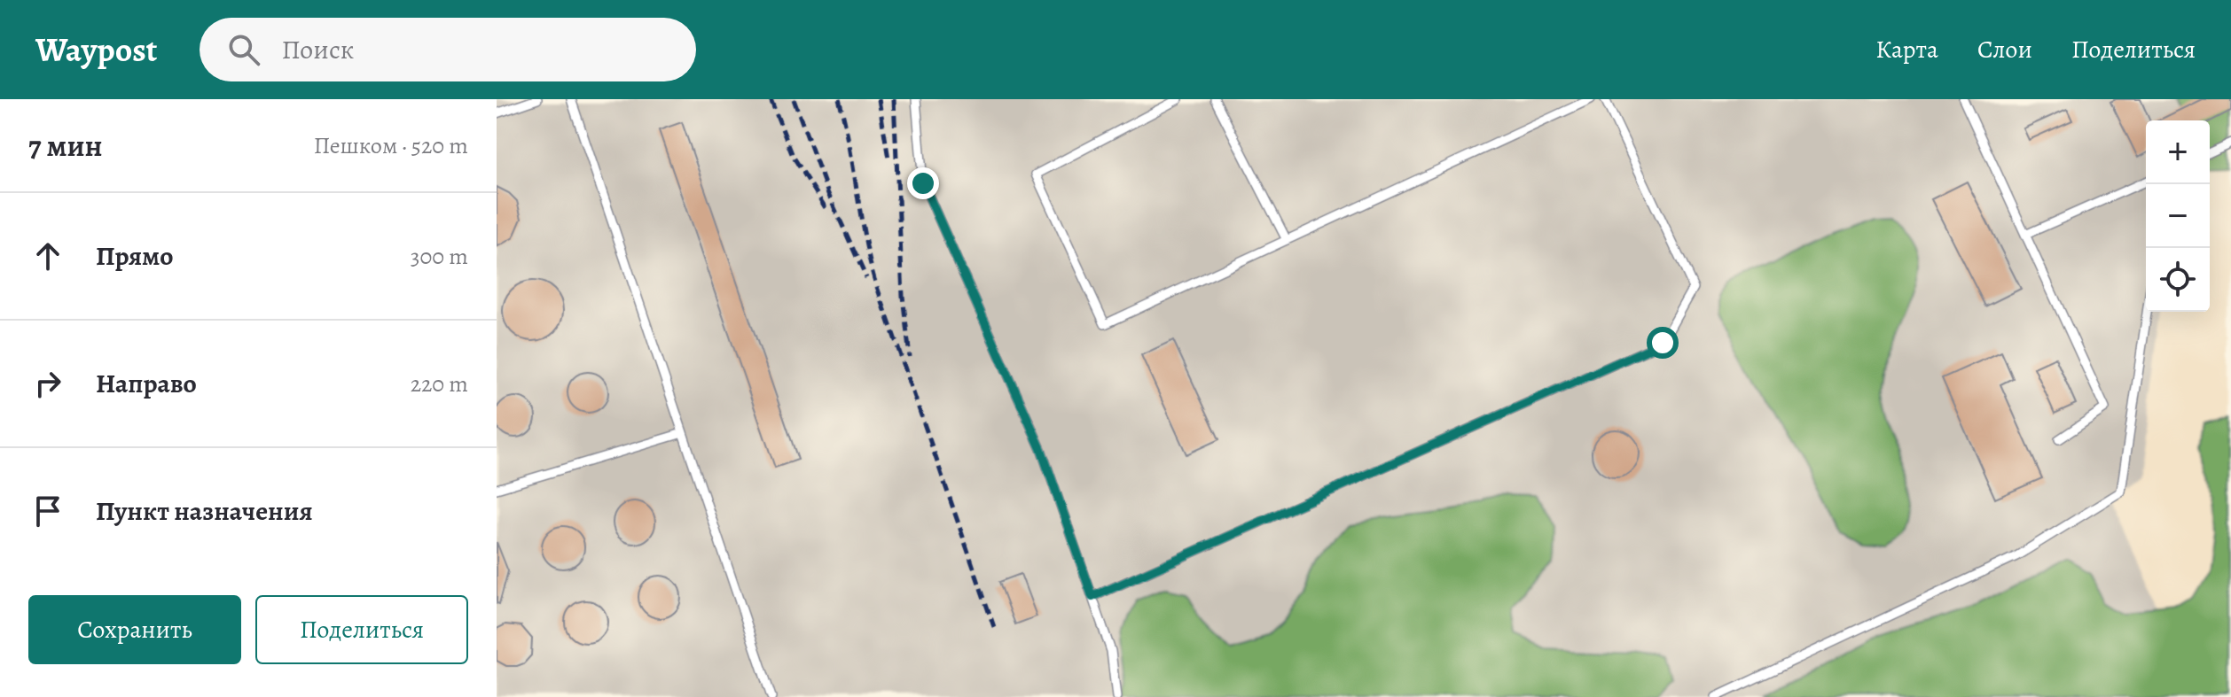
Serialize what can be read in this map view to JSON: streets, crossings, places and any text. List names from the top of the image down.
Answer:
{
  "page": {
    "header": "Waypost",
    "search": "Поиск",
    "nav": ["Карта", "Слои", "Поделиться"],
    "heading": ["7 мин", "Пешком · 520 m"],
    "map_buttons": ["+", "−"],
    "list": [
      ["Прямо", "300 m"],
      ["Направо", "220 m"],
      "Пункт назначения"
    ],
    "buttons": ["Сохранить", "Поделиться"]
  }
}
